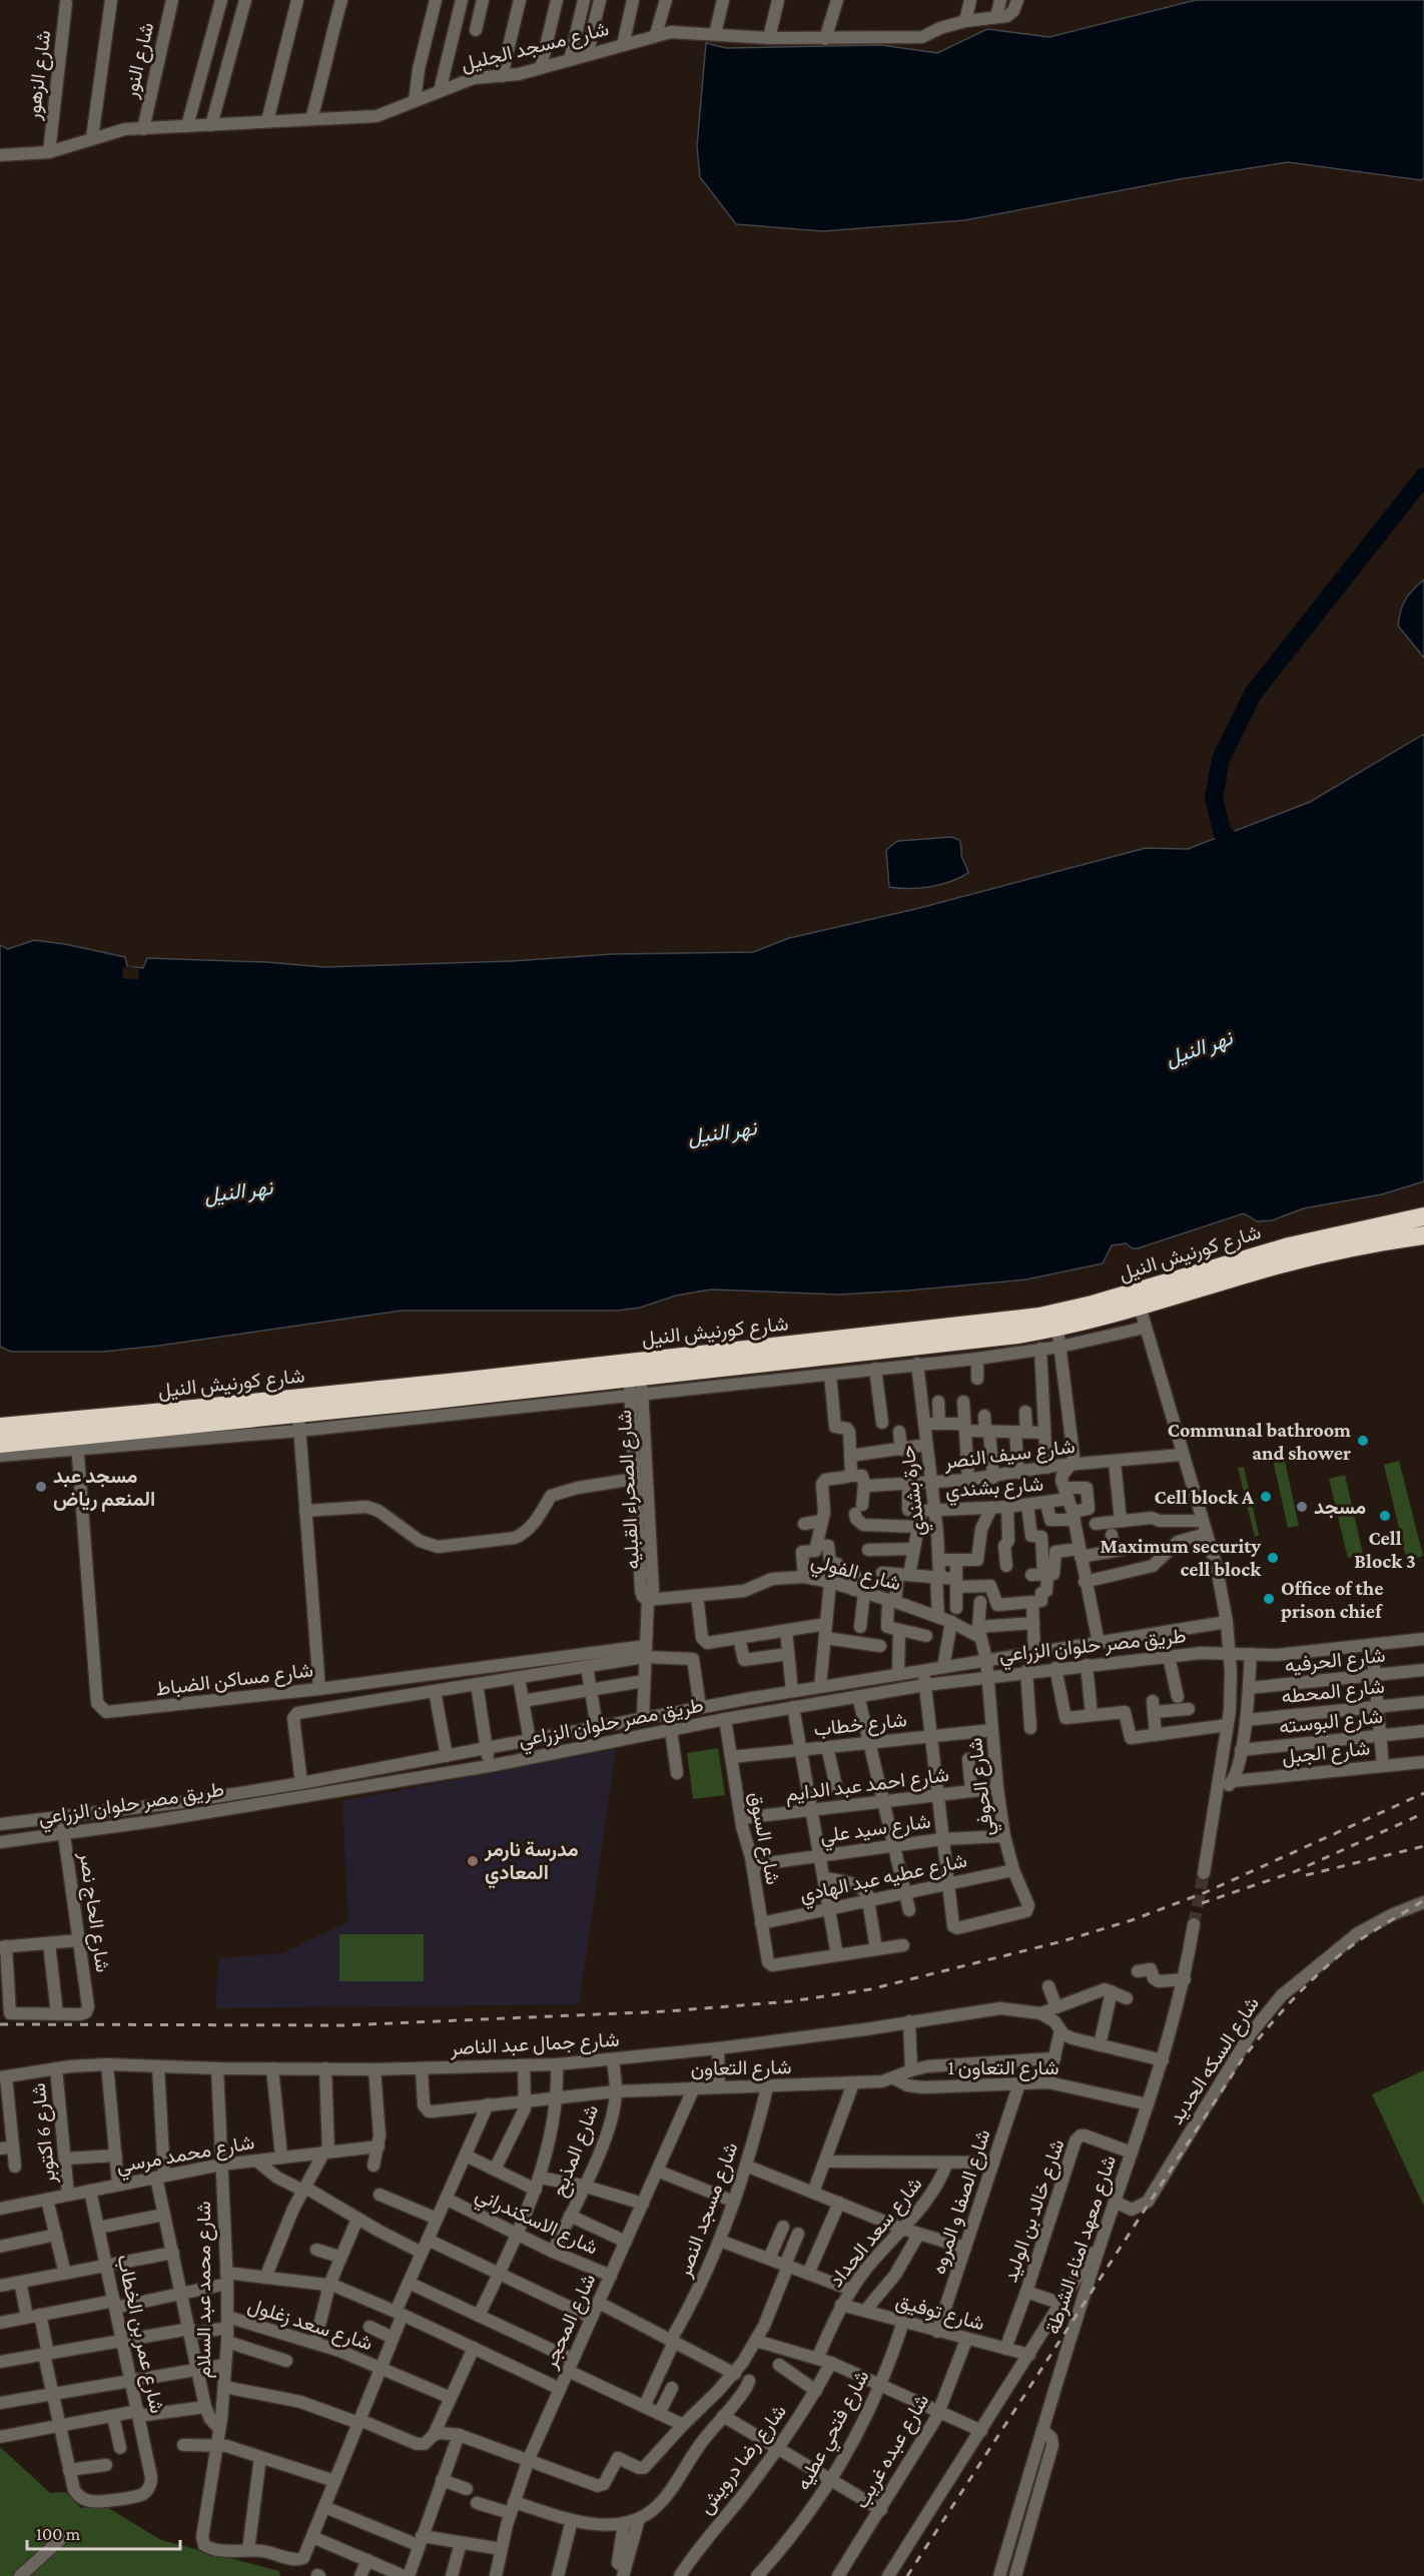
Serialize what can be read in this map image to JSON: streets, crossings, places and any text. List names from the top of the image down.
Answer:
{
  "streets": {
    "highway": ["شارع كورنيش النيل"],
    "street": [
      "شارع مسجد الجليل",
      "شارع النور",
      "شارع الزهور",
      "شارع سيف النصر",
      "شارع بشندي",
      "شارع الصحراء القبليه",
      "حارة بشندي",
      "شارع الفولي",
      "طريق مصر حلوان الزراعي",
      "شارع الحرفيه",
      "شارع مساكن الضباط",
      "شارع المحطه",
      "شارع البوسته",
      "شارع خطاب",
      "شارع الجبل",
      "شارع احمد عبد الدايم",
      "شارع الحوفي",
      "شارع سيد علي",
      "شارع السوق",
      "شارع عطيه عبد الهادي",
      "شارع الحاج نصر",
      "شارع جمال عبد الناصر",
      "شارع السكه الحديد",
      "شارع التعاون",
      "شارع التعاون 1",
      "شارع 6 اكتوبر",
      "شارع المذبح",
      "شارع محمد مرسي",
      "شارع الصفا و المروه",
      "شارع مسجد النصر",
      "شارع خالد بن الوليد",
      "شارع الاسكندراني",
      "شارع سعد الحداد",
      "شارع معهد امناء الشرطة",
      "شارع محمد عبد السلام",
      "شارع توفيق",
      "شارع المحجر",
      "شارع سعد زغلول",
      "شارع عمر بن الخطاب",
      "شارع فتحي عطيه",
      "شارع عبده غريب",
      "شارع رضا درويش"
    ]
  },
  "crossings": [
    ["شارع مسجد الجليل", "شارع النور"],
    ["شارع مسجد الجليل", "شارع الزهور"],
    ["شارع كورنيش النيل", "شارع الصحراء القبليه"],
    ["شارع كورنيش النيل", "شارع مساكن الضباط"],
    ["شارع سيف النصر", "حارة بشندي"],
    ["شارع بشندي", "حارة بشندي"],
    ["شارع الصحراء القبليه", "شارع الفولي"],
    ["شارع الصحراء القبليه", "طريق مصر حلوان الزراعي"],
    ["شارع الصحراء القبليه", "شارع مساكن الضباط"],
    ["حارة بشندي", "شارع الفولي"],
    ["شارع الفولي", "شارع الحوفي"],
    ["طريق مصر حلوان الزراعي", "شارع الحوفي"],
    ["طريق مصر حلوان الزراعي", "شارع السوق"],
    ["طريق مصر حلوان الزراعي", "شارع الحاج نصر"],
    ["شارع خطاب", "شارع الحوفي"],
    ["شارع خطاب", "شارع السوق"],
    ["شارع احمد عبد الدايم", "شارع الحوفي"],
    ["شارع احمد عبد الدايم", "شارع السوق"],
    ["شارع الحوفي", "شارع سيد علي"],
    ["شارع الحوفي", "شارع عطيه عبد الهادي"],
    ["شارع سيد علي", "شارع السوق"],
    ["شارع السوق", "شارع عطيه عبد الهادي"],
    ["شارع جمال عبد الناصر", "شارع التعاون"],
    ["شارع جمال عبد الناصر", "شارع 6 اكتوبر"],
    ["شارع جمال عبد الناصر", "شارع المذبح"],
    ["شارع جمال عبد الناصر", "شارع محمد عبد السلام"],
    ["شارع السكه الحديد", "شارع معهد امناء الشرطة"],
    ["شارع التعاون", "شارع التعاون 1"],
    ["شارع التعاون", "شارع المذبح"],
    ["شارع التعاون", "شارع مسجد النصر"],
    ["شارع التعاون", "شارع المحجر"],
    ["شارع التعاون 1", "شارع الصفا و المروه"],
    ["شارع التعاون 1", "شارع معهد امناء الشرطة"],
    ["شارع 6 اكتوبر", "شارع محمد مرسي"],
    ["شارع المذبح", "شارع الاسكندراني"],
    ["شارع محمد مرسي", "شارع محمد عبد السلام"],
    ["شارع محمد مرسي", "شارع عمر بن الخطاب"],
    ["شارع الصفا و المروه", "شارع توفيق"],
    ["شارع خالد بن الوليد", "شارع معهد امناء الشرطة"],
    ["شارع خالد بن الوليد", "شارع توفيق"],
    ["شارع الاسكندراني", "شارع المحجر"],
    ["شارع سعد الحداد", "شارع توفيق"],
    ["شارع محمد عبد السلام", "شارع سعد زغلول"],
    ["شارع توفيق", "شارع فتحي عطيه"],
    ["شارع توفيق", "شارع عبده غريب"]
  ],
  "water": ["نهر النيل"],
  "places": [
    "Communal bathroom and shower",
    "مسجد عبد المنعم رياض",
    "Cell block A",
    "مسجد",
    "Cell Block 3",
    "Maximum security cell block",
    "Office of the prison chief",
    "مدرسة نارمر المعادي"
  ],
  "scale_bar": "100 m"
}
